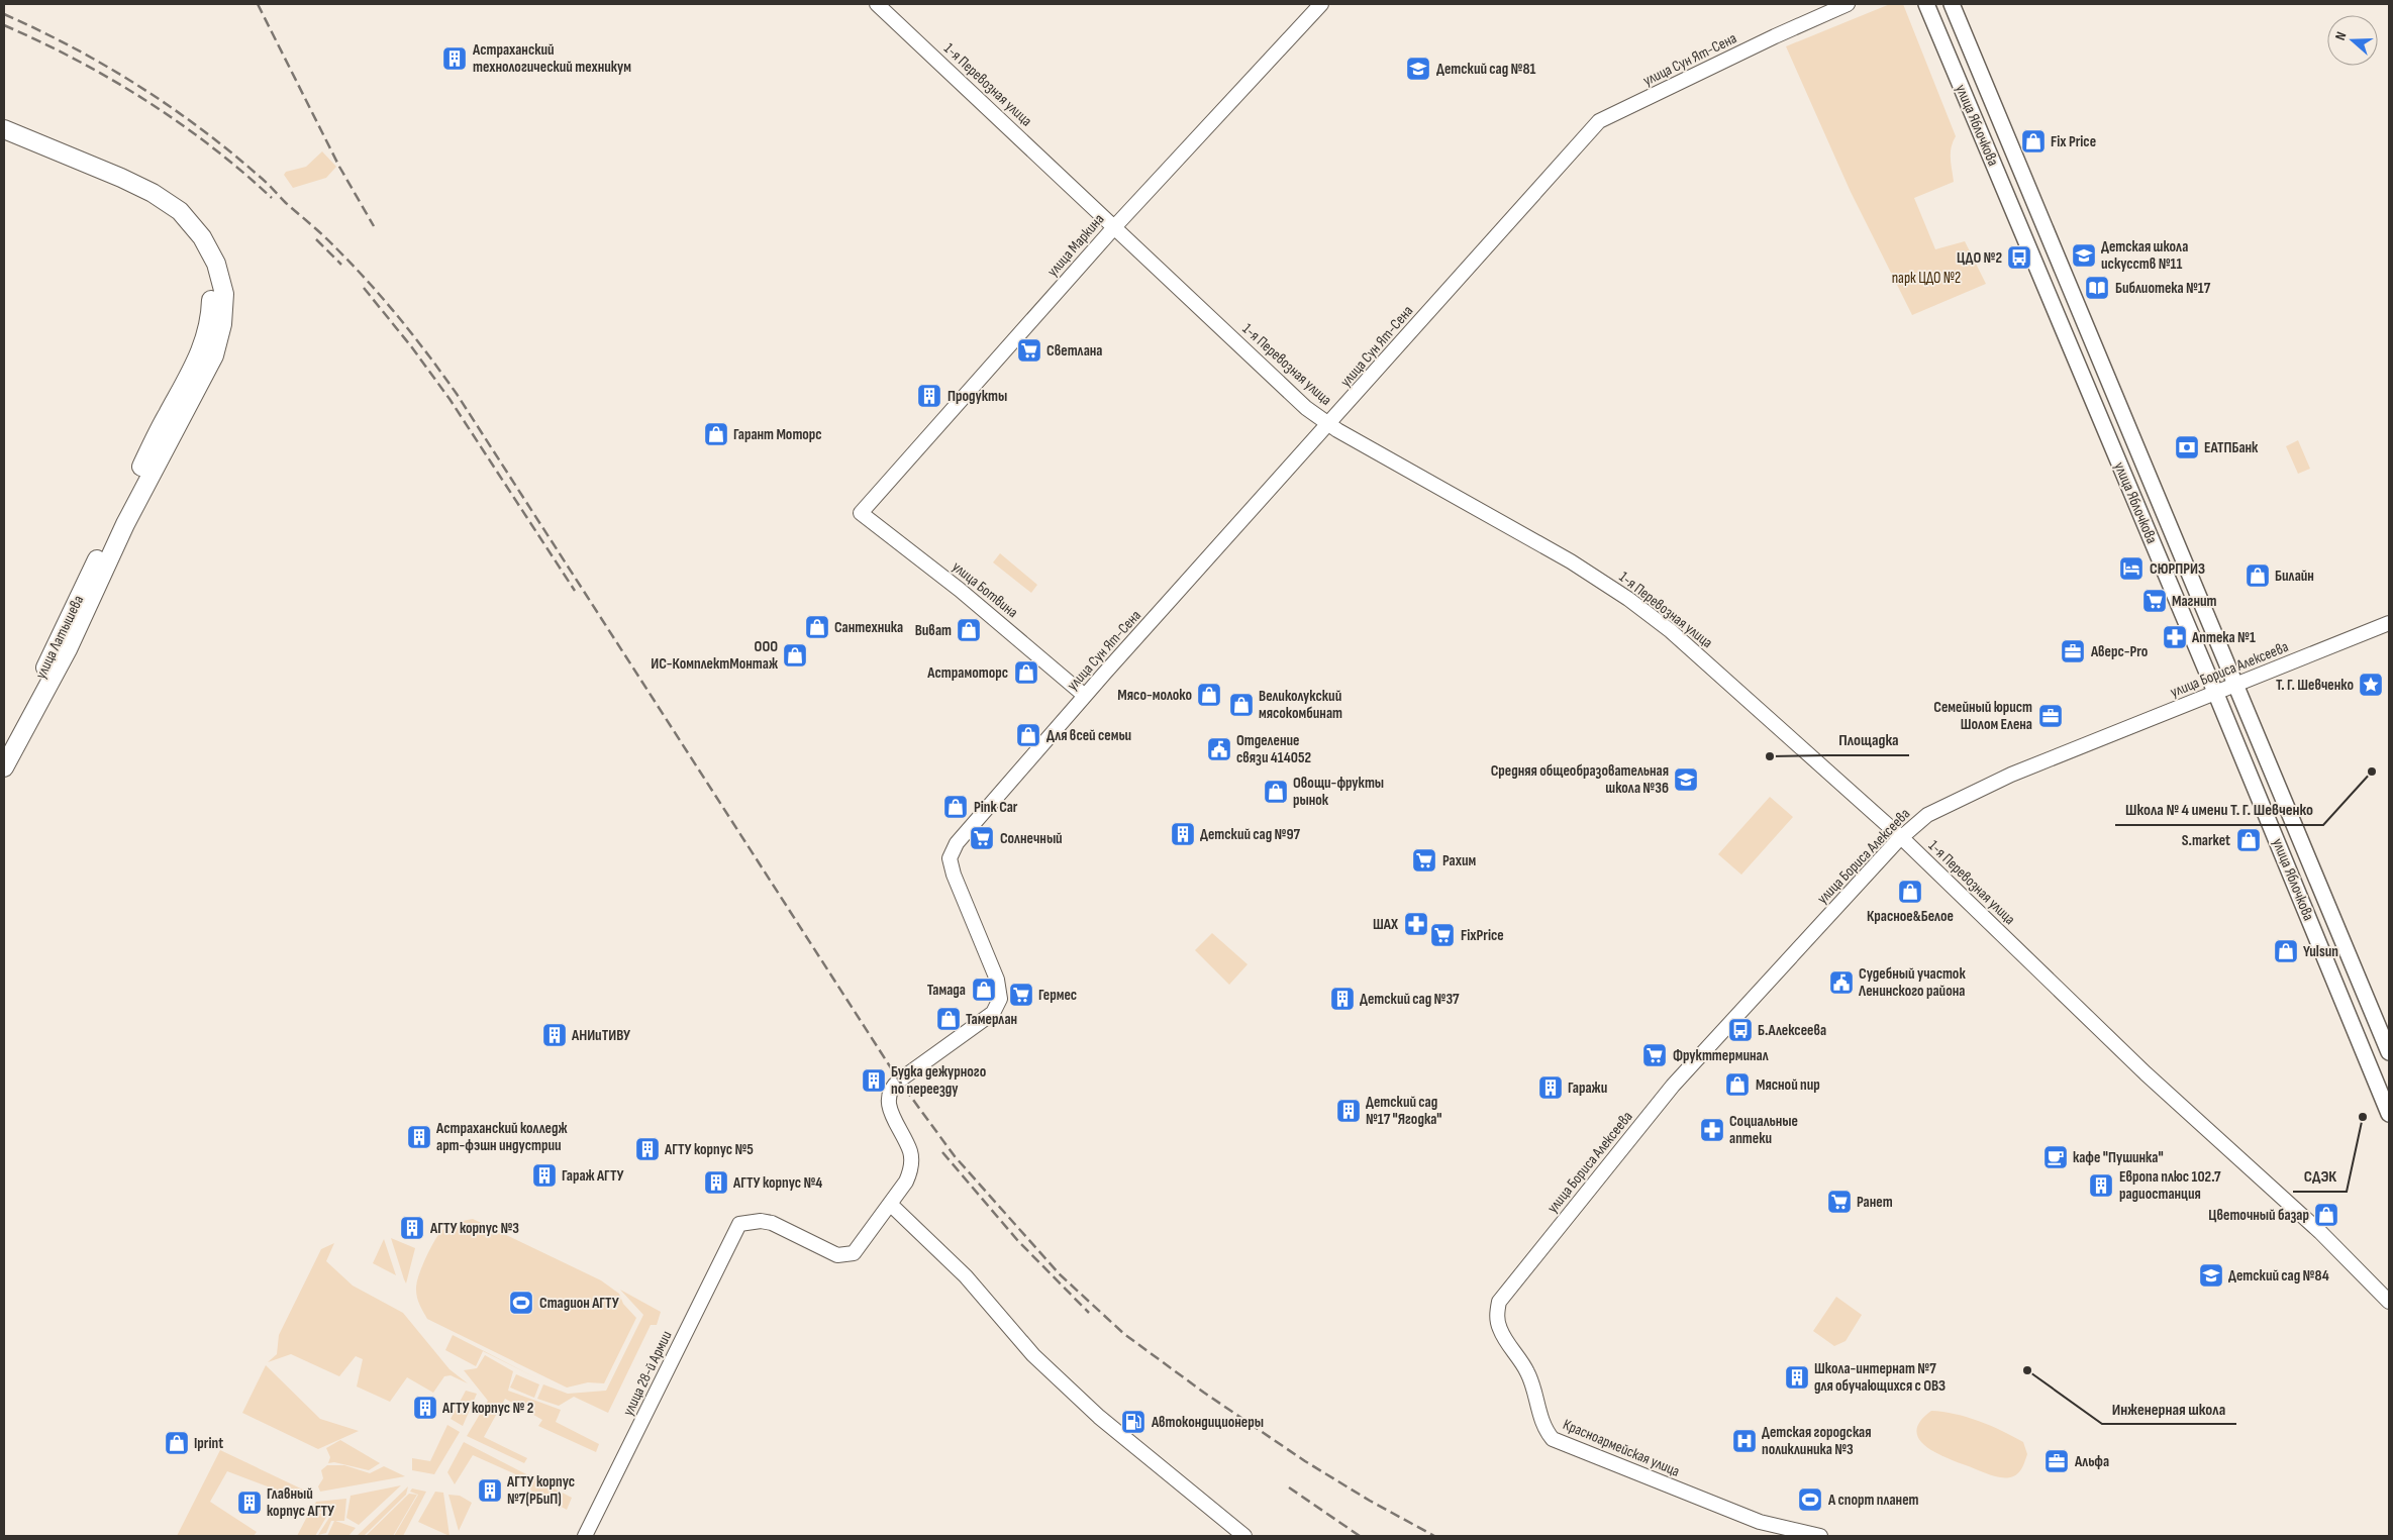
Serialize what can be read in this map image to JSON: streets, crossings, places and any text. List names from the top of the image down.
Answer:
{
  "streets": {
    "highway": ["улица Латышева"],
    "main road": [
      "улица Сун Ят-Сена",
      "1-я Перевозная улица",
      "улица Яблочкова",
      "улица Маркина",
      "улица Ботвина",
      "улица Бориса Алексеева",
      "улица 28-й Армии",
      "Красноармейская улица"
    ]
  },
  "crossings": [
    ["улица Сун Ят-Сена", "1-я Перевозная улица"],
    ["улица Сун Ят-Сена", "улица Ботвина"],
    ["улица Сун Ят-Сена", "улица 28-й Армии"],
    ["1-я Перевозная улица", "улица Маркина"],
    ["1-я Перевозная улица", "улица Бориса Алексеева"],
    ["улица Яблочкова", "улица Бориса Алексеева"],
    ["улица Маркина", "улица Ботвина"],
    ["улица Бориса Алексеева", "Красноармейская улица"]
  ],
  "parks": ["парк ЦДО №2"],
  "places": {
    "building": [
      "Астраханский технологический техникум",
      "Продукты",
      "Детский сад №97",
      "Детский сад №37",
      "АНИиТИВУ",
      "Будка дежурного по переезду",
      "Гаражи",
      "Детский сад №17 \"Ягодка\"",
      "Астраханский колледж арт-фэшн индустрии",
      "АГТУ корпус №5",
      "Гараж АГТУ",
      "АГТУ корпус №4",
      "Европа плюс 102.7 радиостанция",
      "АГТУ корпус №3",
      "Школа-интернат №7 для обучающихся с ОВЗ",
      "АГТУ корпус № 2",
      "АГТУ корпус №7(РБиП)",
      "Главный корпус АГТУ"
    ],
    "school or university": [
      "Детский сад №81",
      "Детская школа искусств №11",
      "Средняя общеобразовательная школа №36",
      "Детский сад №84"
    ],
    "shop": [
      "Fix Price",
      "Гарант Моторс",
      "Билайн",
      "Сантехника",
      "Виват",
      "ООО ИС-КомплектМонтаж",
      "Астрамоторс",
      "Мясо-молоко",
      "Великолукский мясокомбинат",
      "Для всей семьи",
      "Овощи-фрукты рынок",
      "Pink Car",
      "S.market",
      "Красное&Белое",
      "Yulsun",
      "Тамада",
      "Тамерлан",
      "Мясной пир",
      "Цветочный базар",
      "Iprint"
    ],
    "bus stop": ["ЦДО №2", "Б.Алексеева"],
    "library": ["Библиотека №17"],
    "supermarket": [
      "Светлана",
      "Магнит",
      "Солнечный",
      "Рахим",
      "FixPrice",
      "Гермес",
      "Фрукттерминал",
      "Ранет"
    ],
    "bank": ["ЕАТПБанк"],
    "hotel": ["СЮРПРИЗ"],
    "pharmacy": ["Аптека №1", "ШАХ", "Социальные аптеки"],
    "office": ["Аверс-Pro", "Семейный юрист Шолом Елена", "Альфа"],
    "place": ["Т. Г. Шевченко"],
    "public building": ["Отделение связи 414052", "Судебный участок Ленинского района"],
    "other": [
      "Площадка",
      "Школа № 4 имени Т. Г. Шевченко",
      "СДЭК",
      "Инженерная школа"
    ],
    "cafe": ["кафе \"Пушинка\""],
    "sports": ["Стадион АГТУ", "А спорт планет"],
    "fuel station": ["Автокондиционеры"],
    "hospital": ["Детская городская поликлиника №3"]
  },
  "north": "left"
}
